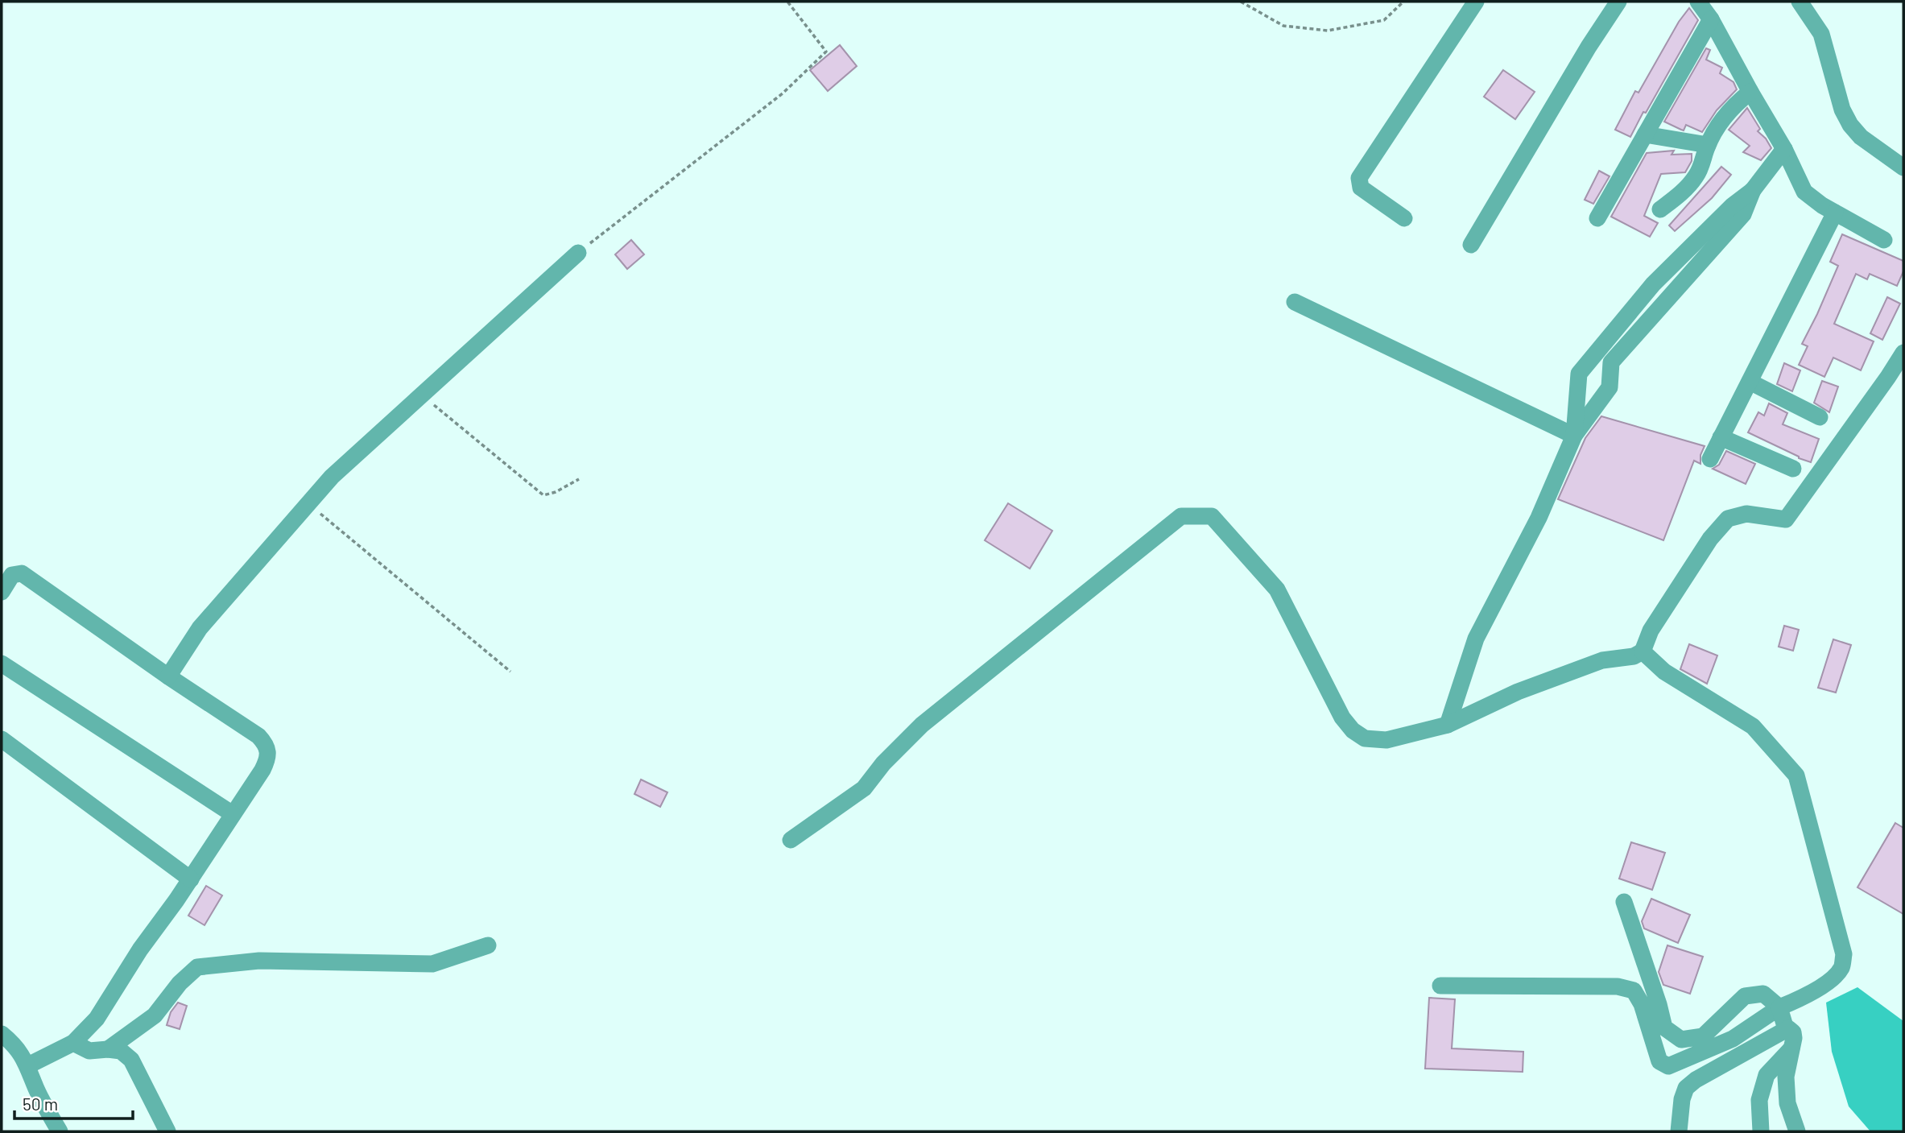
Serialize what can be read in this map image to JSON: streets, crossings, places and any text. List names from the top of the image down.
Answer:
{
  "scale_bar": "50 m"
}
